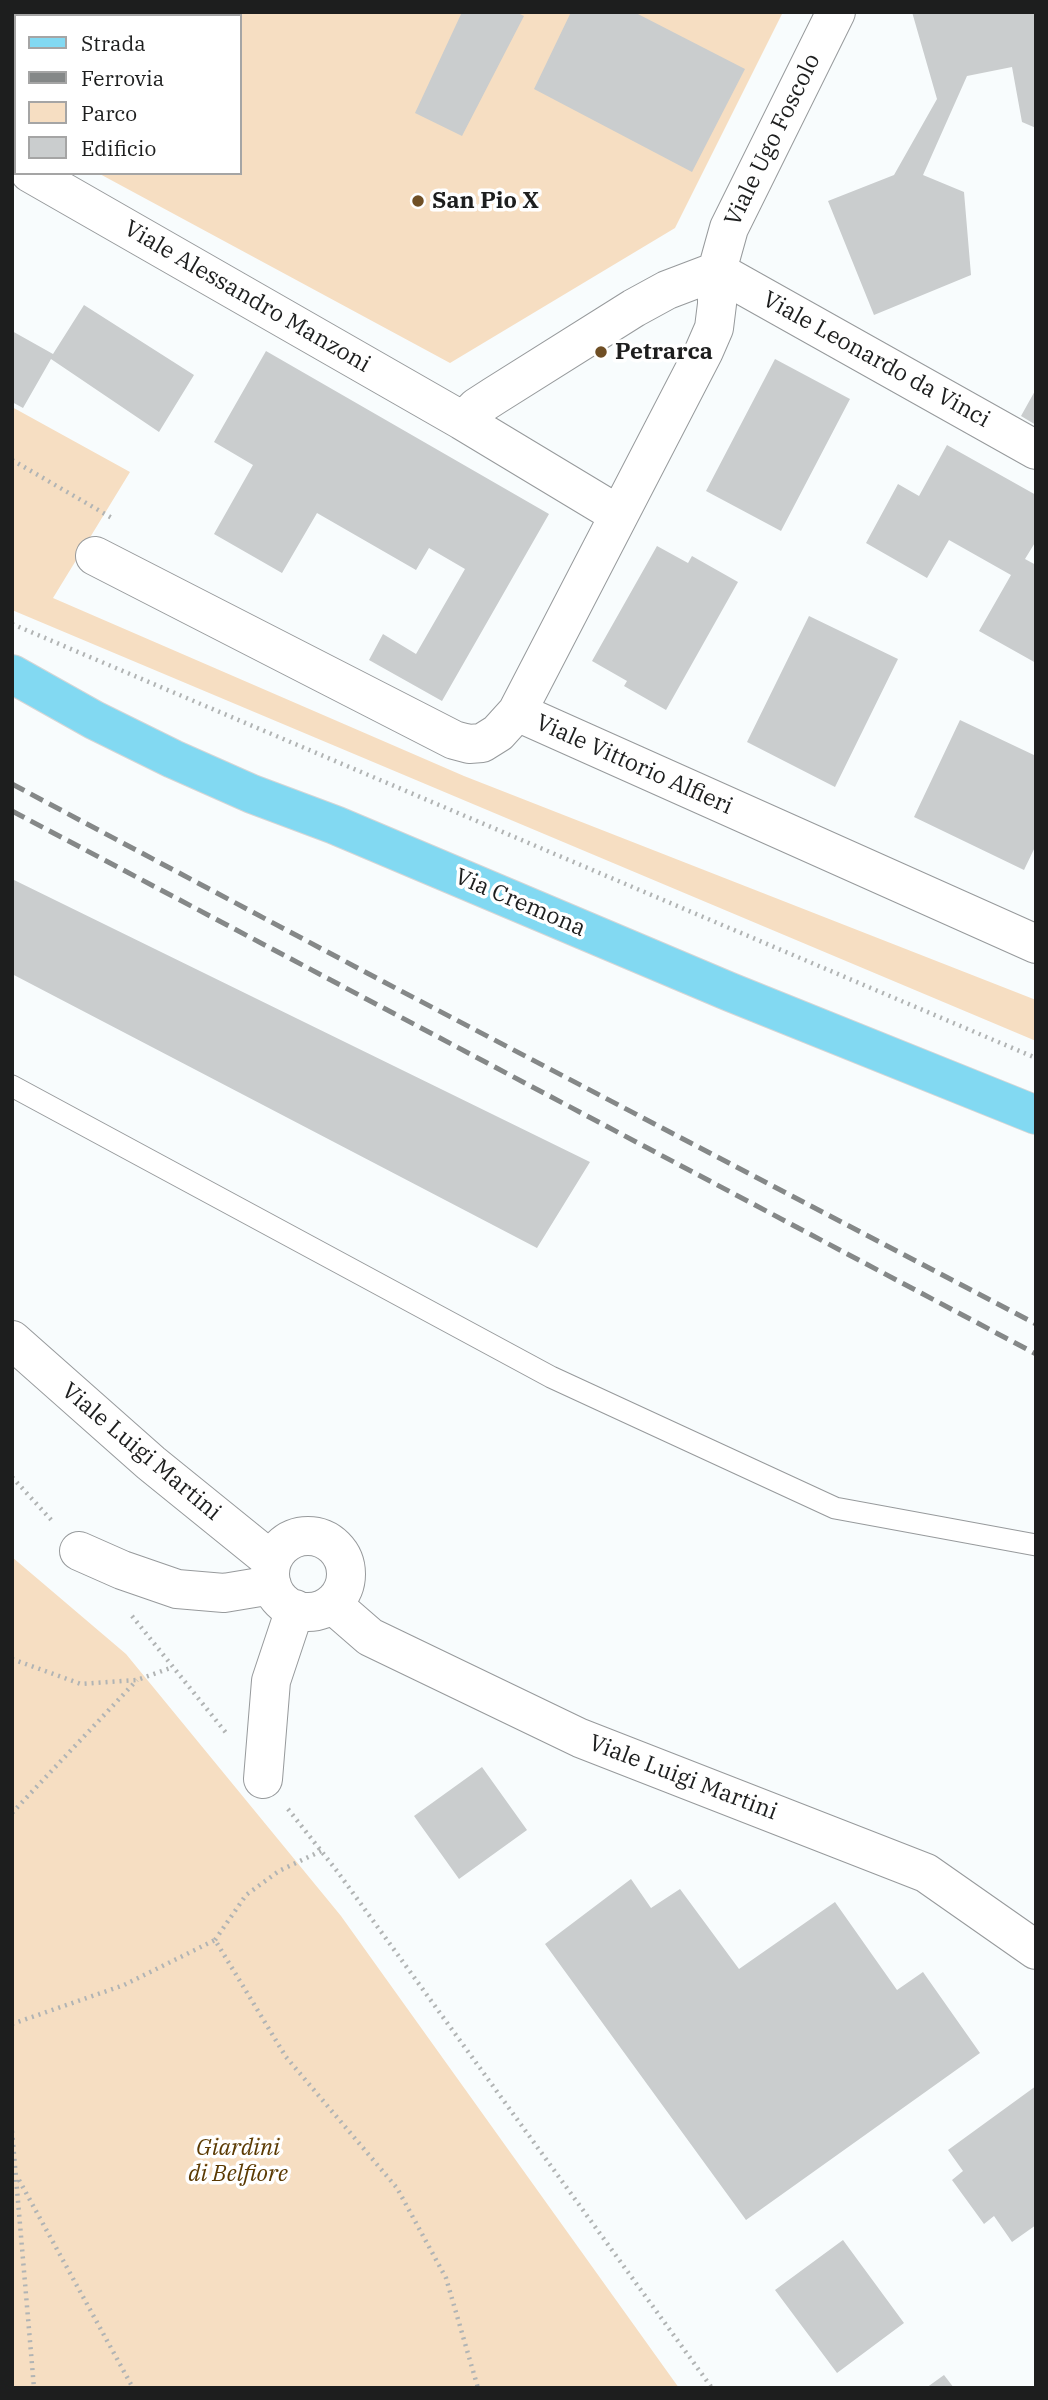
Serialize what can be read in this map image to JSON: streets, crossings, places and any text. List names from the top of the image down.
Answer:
{
  "streets": {
    "main road": ["Via Cremona"],
    "street": [
      "Viale Ugo Foscolo",
      "Viale Alessandro Manzoni",
      "Viale Leonardo da Vinci",
      "Viale Vittorio Alfieri",
      "Viale Luigi Martini"
    ]
  },
  "crossings": [
    ["Viale Ugo Foscolo", "Viale Alessandro Manzoni"],
    ["Viale Ugo Foscolo", "Viale Leonardo da Vinci"]
  ],
  "parks": ["Giardini di Belfiore"],
  "places": ["San Pio X", "Petrarca"],
  "legend": [
    "Strada",
    "Ferrovia",
    "Parco",
    "Edificio"
  ]
}
